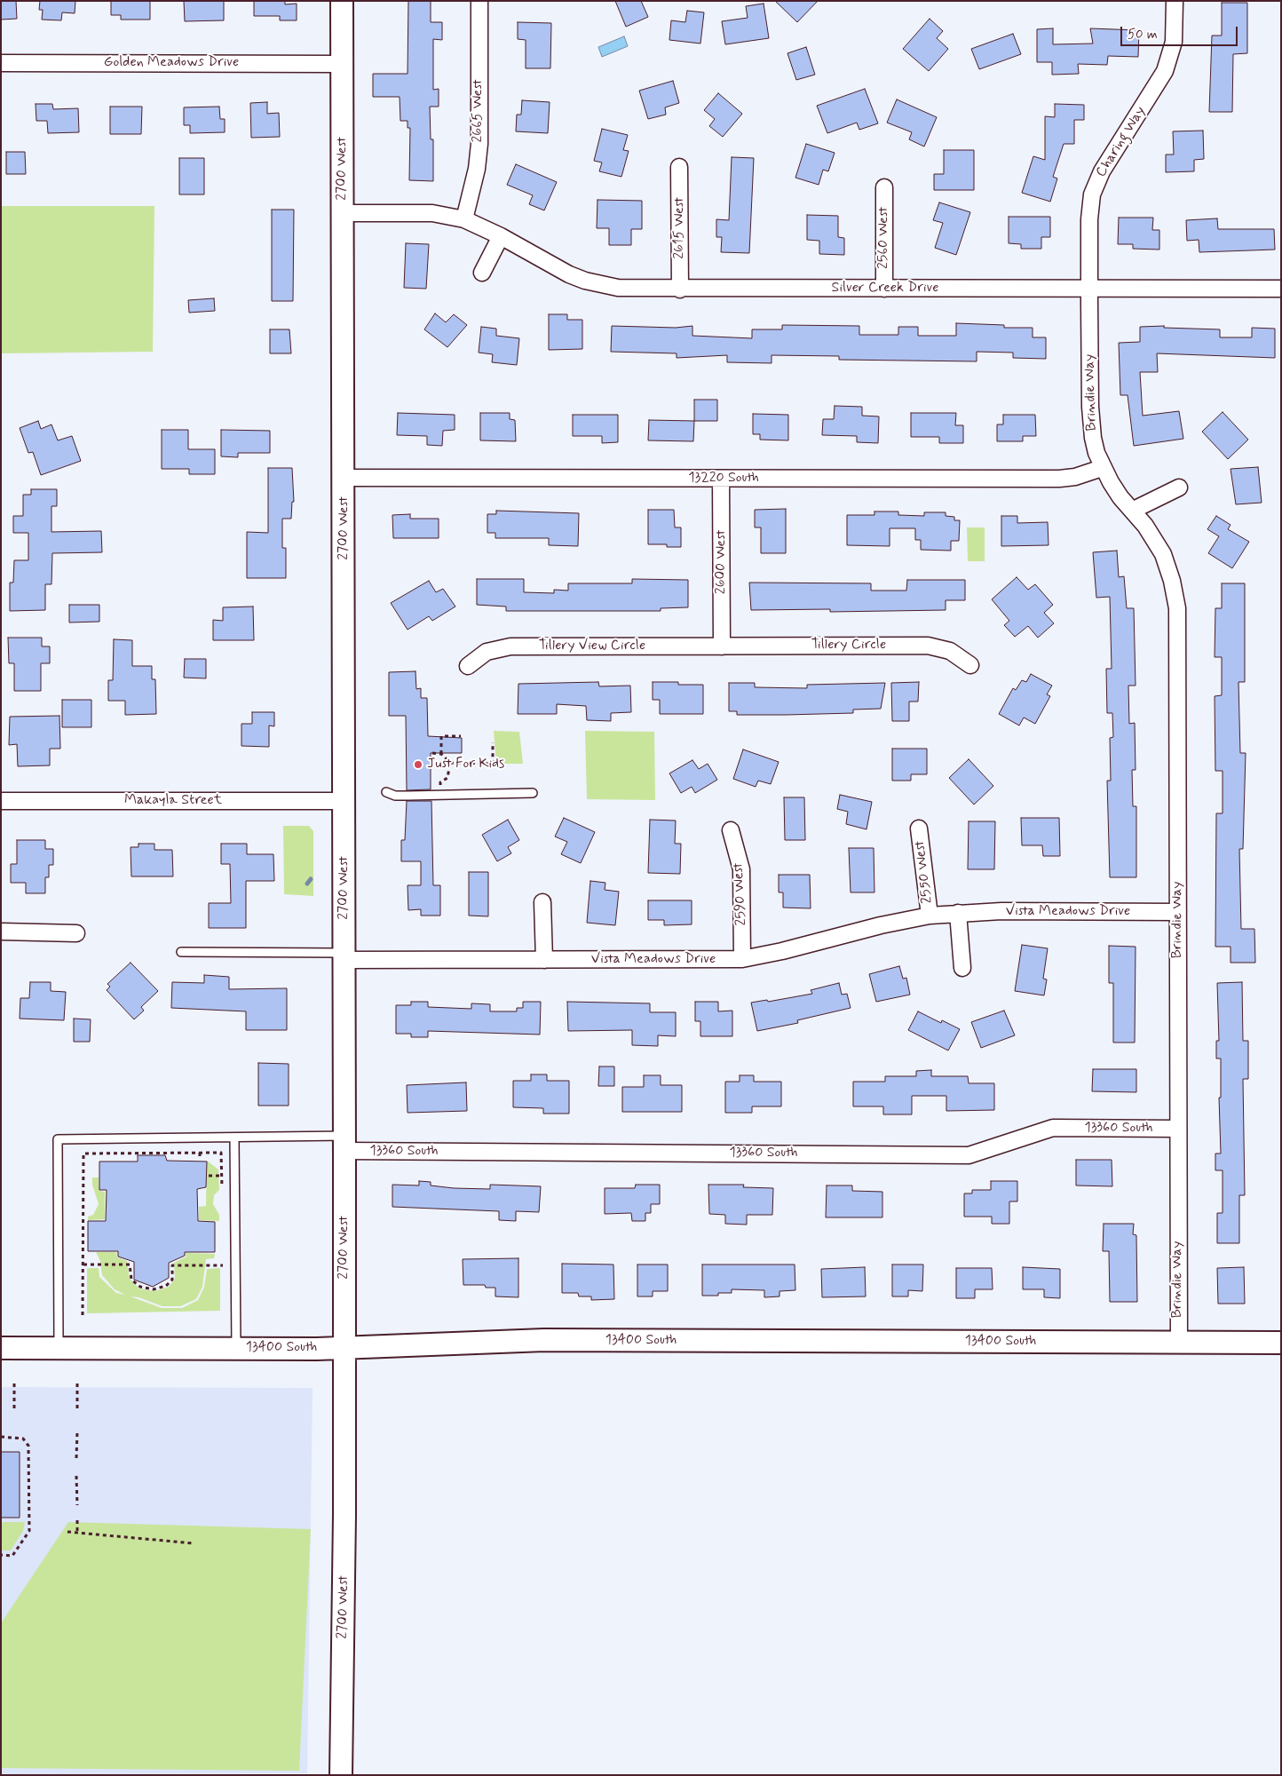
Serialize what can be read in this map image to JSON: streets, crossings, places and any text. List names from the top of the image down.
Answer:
{
  "streets": {
    "main road": ["2700 West", "13400 South"],
    "street": [
      "Golden Meadows Drive",
      "2665 West",
      "Charing Way",
      "2615 West",
      "2560 West",
      "Silver Creek Drive",
      "Brindie Way",
      "13220 South",
      "2600 West",
      "Tillery Circle",
      "Tillery View Circle",
      "Makayla Street",
      "2550 West",
      "2590 West",
      "Vista Meadows Drive",
      "13360 South"
    ]
  },
  "crossings": [
    ["Golden Meadows Drive", "2700 West"],
    ["2665 West", "Silver Creek Drive"],
    ["Charing Way", "Silver Creek Drive"],
    ["Charing Way", "Brindie Way"],
    ["2700 West", "Silver Creek Drive"],
    ["2700 West", "13220 South"],
    ["2700 West", "Makayla Street"],
    ["2700 West", "Vista Meadows Drive"],
    ["2700 West", "13360 South"],
    ["2700 West", "13400 South"],
    ["2615 West", "Silver Creek Drive"],
    ["2560 West", "Silver Creek Drive"],
    ["Silver Creek Drive", "Brindie Way"],
    ["Brindie Way", "13220 South"],
    ["Brindie Way", "Vista Meadows Drive"],
    ["Brindie Way", "13360 South"],
    ["Brindie Way", "13400 South"],
    ["13220 South", "2600 West"],
    ["2600 West", "Tillery Circle"],
    ["2600 West", "Tillery View Circle"],
    ["Tillery Circle", "Tillery View Circle"],
    ["2550 West", "Vista Meadows Drive"],
    ["2590 West", "Vista Meadows Drive"]
  ],
  "places": ["Just For Kids"],
  "scale_bar": "50 m"
}
